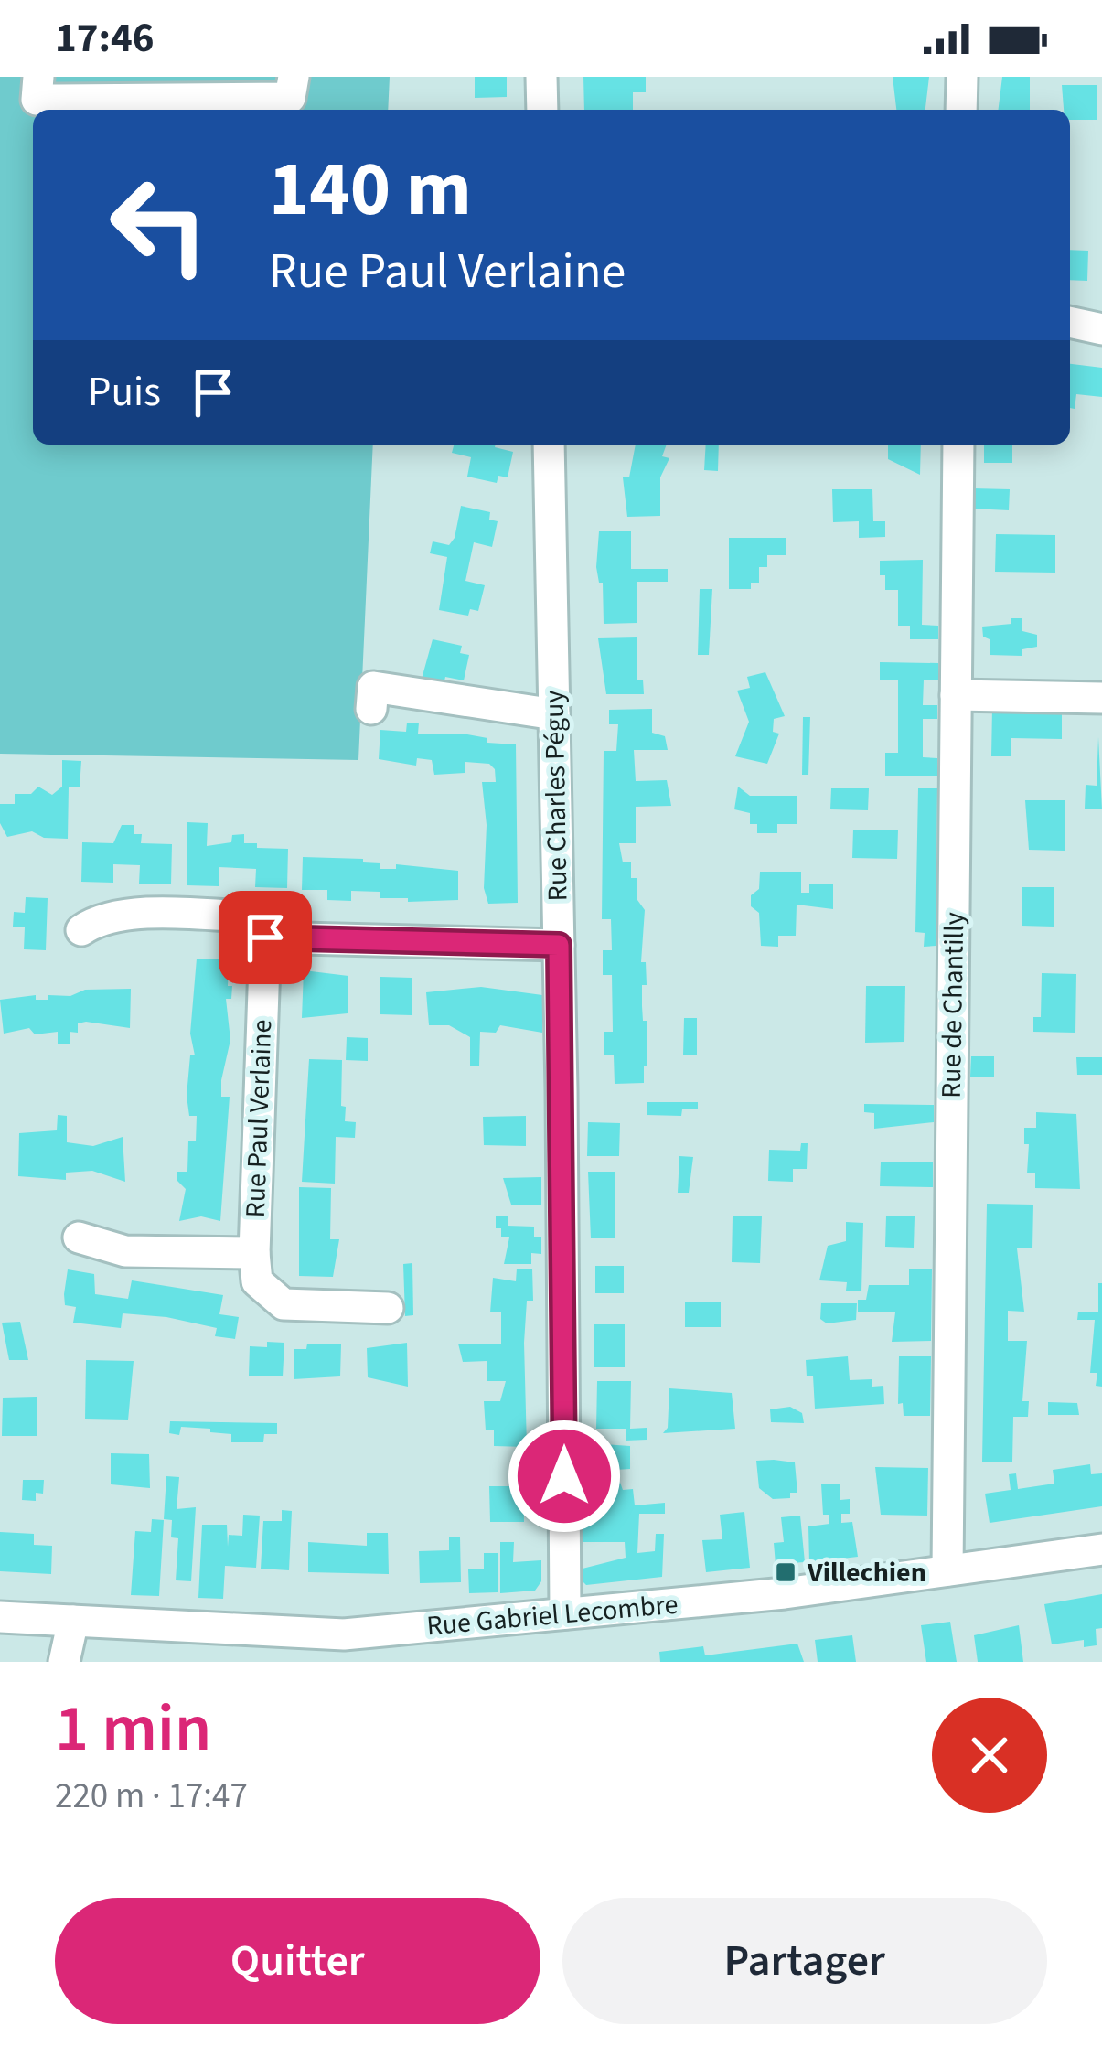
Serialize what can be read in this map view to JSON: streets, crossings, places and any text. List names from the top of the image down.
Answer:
{
  "streets": {
    "street": [
      "Rue Charles Péguy",
      "Rue de Chantilly",
      "Rue Paul Verlaine",
      "Rue Gabriel Lecombre"
    ]
  },
  "crossings": [
    ["Rue Charles Péguy", "Rue Gabriel Lecombre"],
    ["Rue de Chantilly", "Rue Gabriel Lecombre"]
  ],
  "places": {
    "transit": ["Villechien"]
  },
  "page": {
    "status": "17:46",
    "turn": ["140 m", "Rue Paul Verlaine"],
    "then": "Puis",
    "heading": ["1 min", "220 m · 17:47"],
    "buttons": ["Quitter", "Partager"]
  }
}
